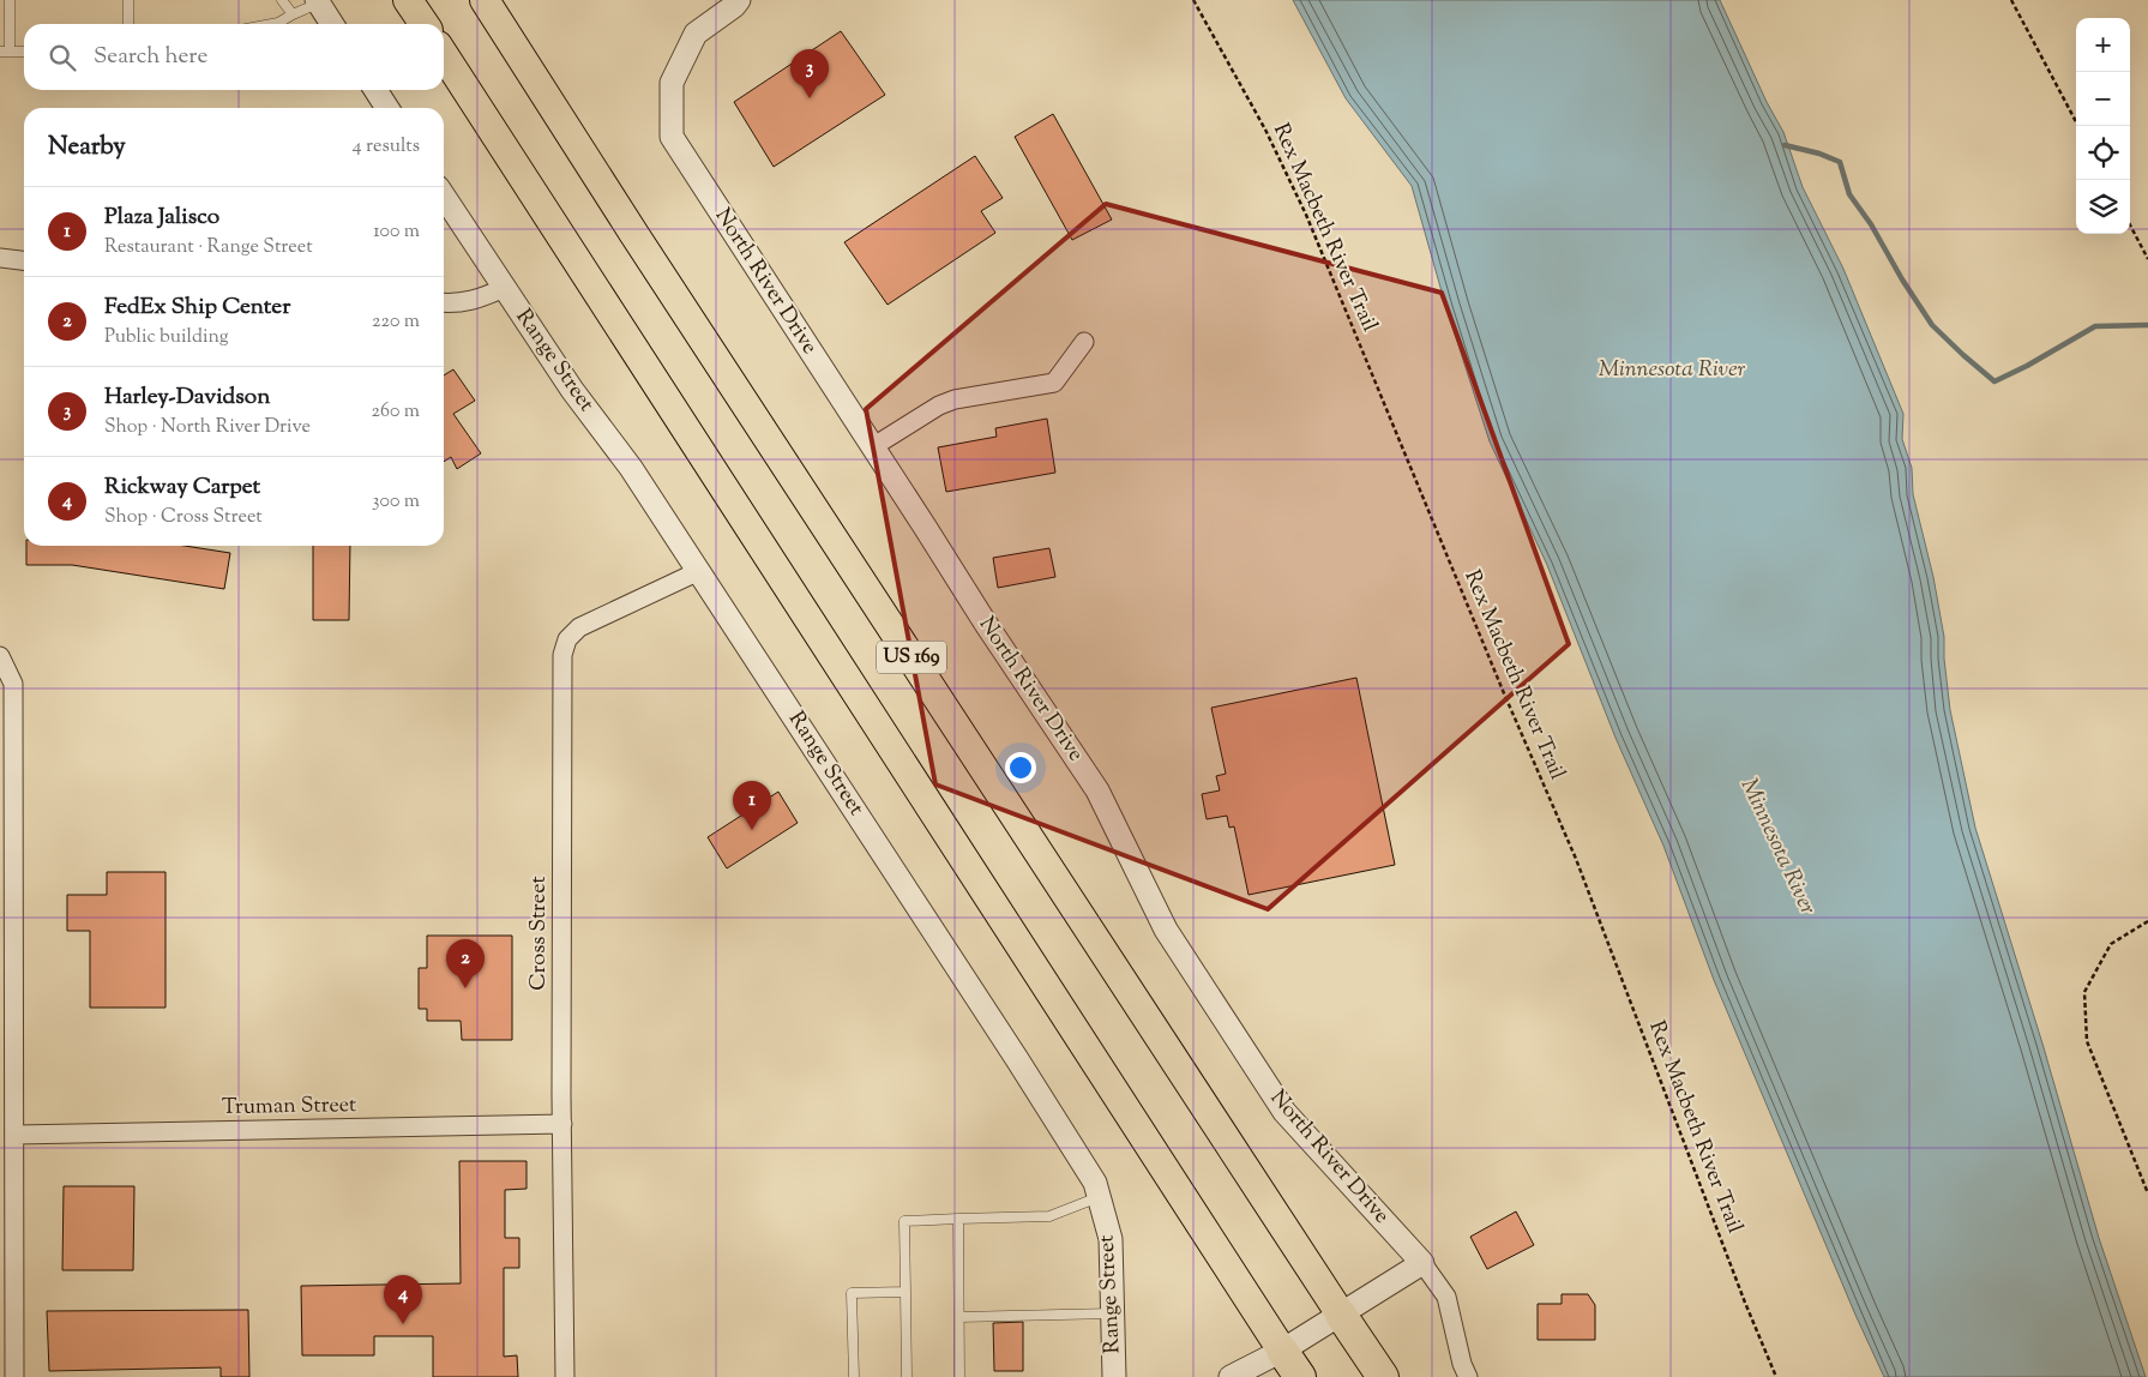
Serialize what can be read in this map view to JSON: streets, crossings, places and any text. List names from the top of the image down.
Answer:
{
  "streets": {
    "highway": ["US 169"],
    "street": [
      "North River Drive",
      "Range Street",
      "Cross Street",
      "Truman Street"
    ],
    "path": ["Rex Macbeth River Trail"]
  },
  "crossings": [
    ["Range Street", "Cross Street"],
    ["Cross Street", "Truman Street"]
  ],
  "water": ["Minnesota River"],
  "page": {
    "map_buttons": ["+", "−"],
    "search": "Search here",
    "pins": [
      "3",
      "1",
      "2",
      "4"
    ],
    "heading": ["Nearby", "4 results"],
    "list": [
      {
        "mark": "1",
        "name": "Plaza Jalisco",
        "note": "Restaurant · Range Street",
        "value": "100 m"
      },
      {
        "mark": "2",
        "name": "FedEx Ship Center",
        "note": "Public building",
        "value": "220 m"
      },
      {
        "mark": "3",
        "name": "Harley-Davidson",
        "note": "Shop · North River Drive",
        "value": "260 m"
      },
      {
        "mark": "4",
        "name": "Rickway Carpet",
        "note": "Shop · Cross Street",
        "value": "300 m"
      }
    ]
  }
}
